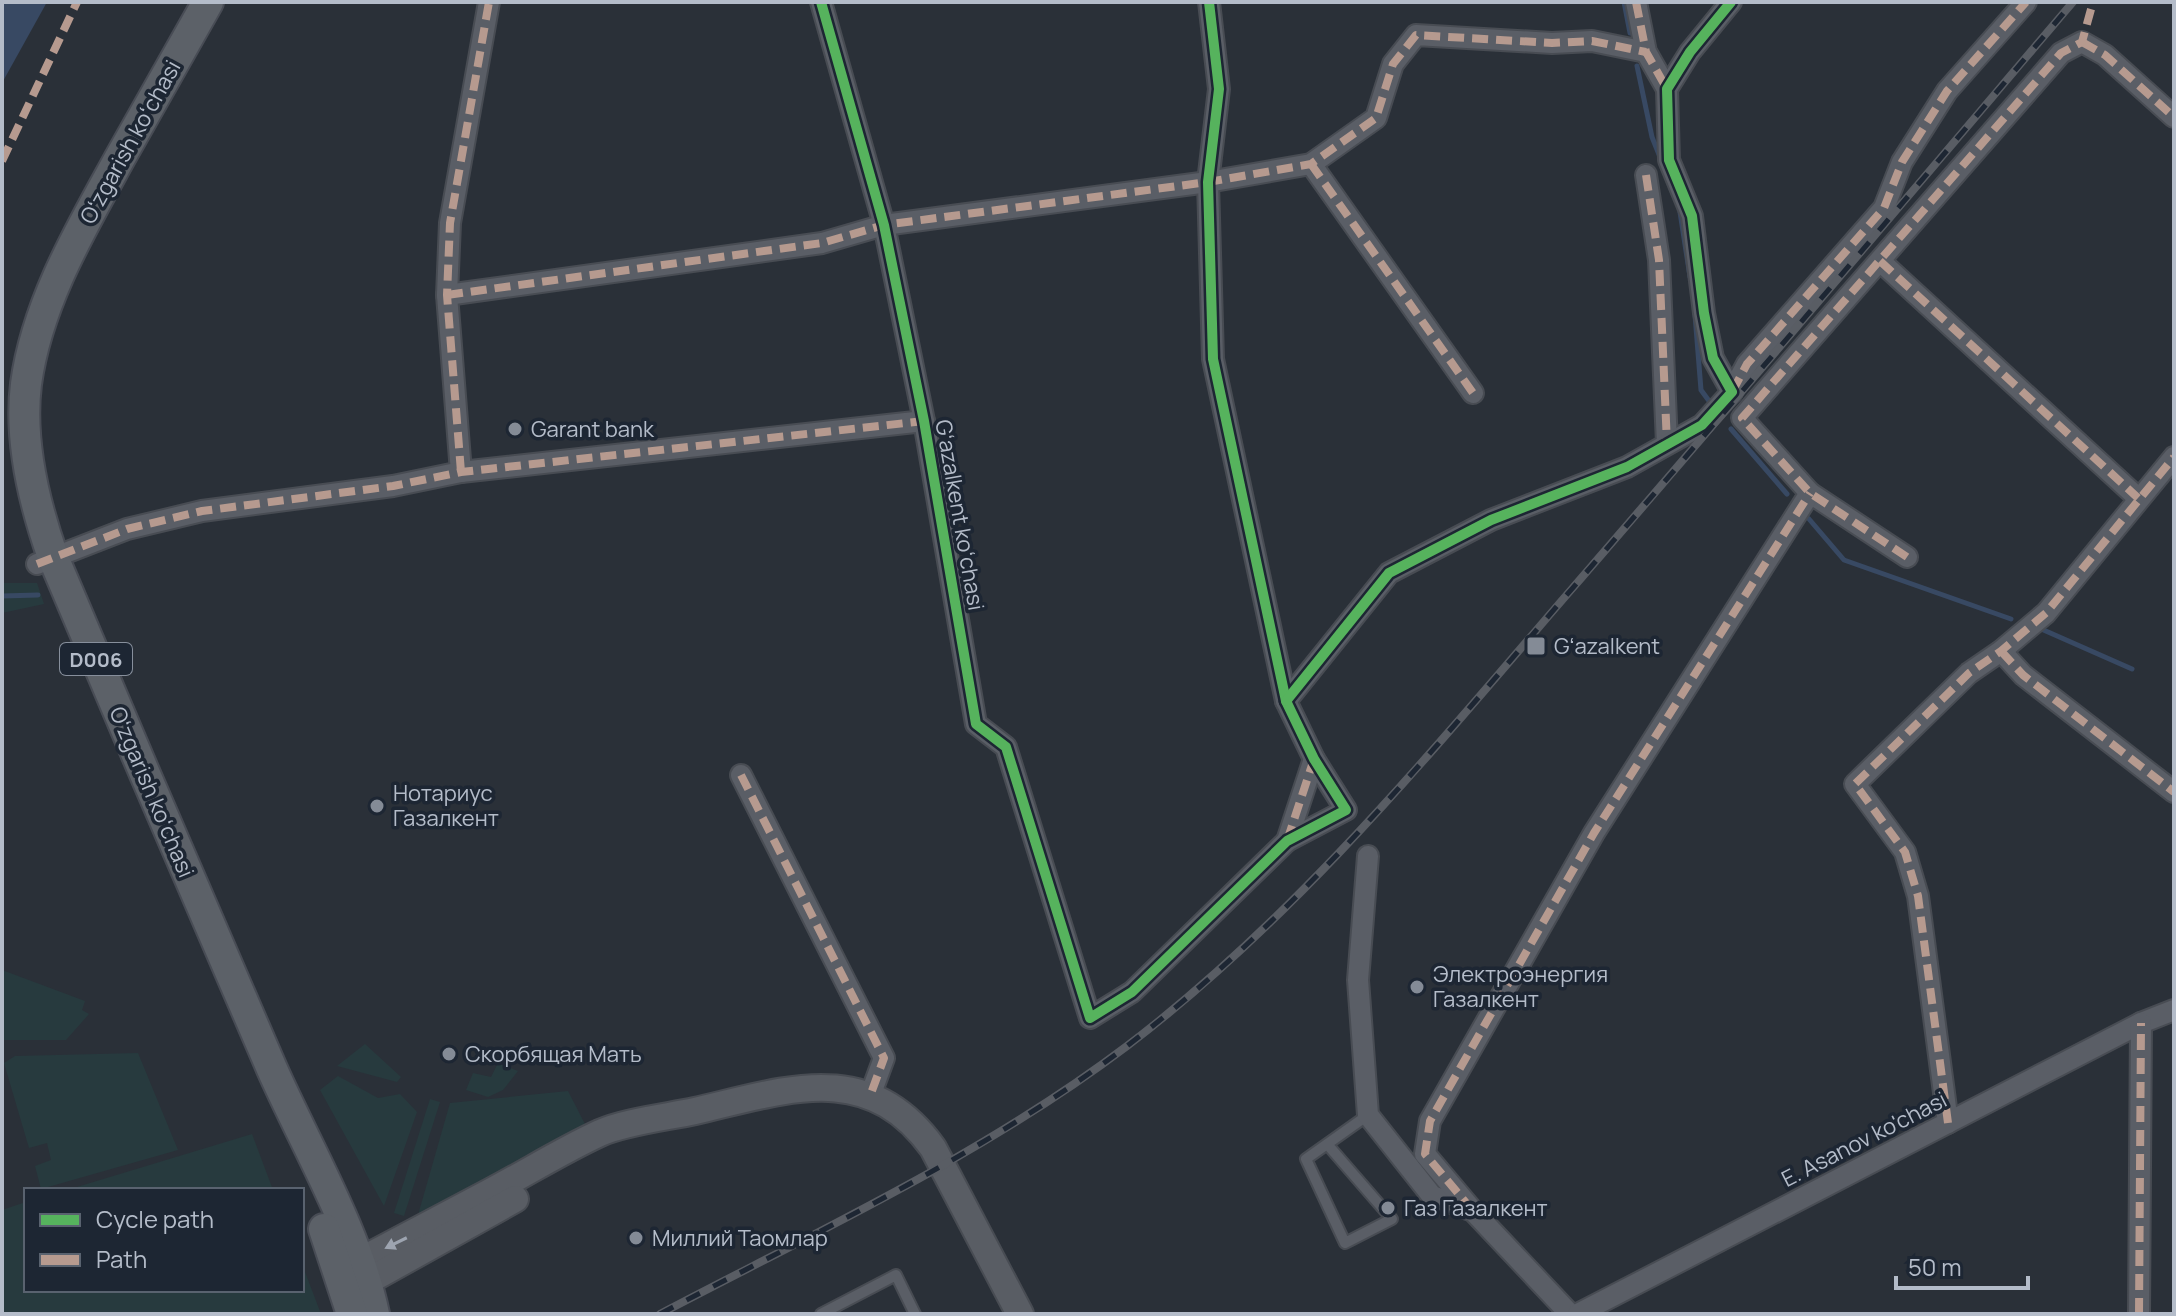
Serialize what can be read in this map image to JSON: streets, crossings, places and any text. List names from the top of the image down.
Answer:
{
  "streets": {
    "main road": ["Oʻzgarish koʻchasi", "D006"],
    "street": ["Gʻazalkent koʻchasi", "E. Asanov ko'chasi"]
  },
  "places": {
    "other": [
      "Garant bank",
      "Нотариус Газалкент",
      "Электроэнергия Газалкент",
      "Скорбящая Мать",
      "Газ Газалкент",
      "Миллий Таомлар"
    ],
    "transit": ["Gʻazalkent"]
  },
  "legend": ["Cycle path", "Path"],
  "scale_bar": "50 m"
}
